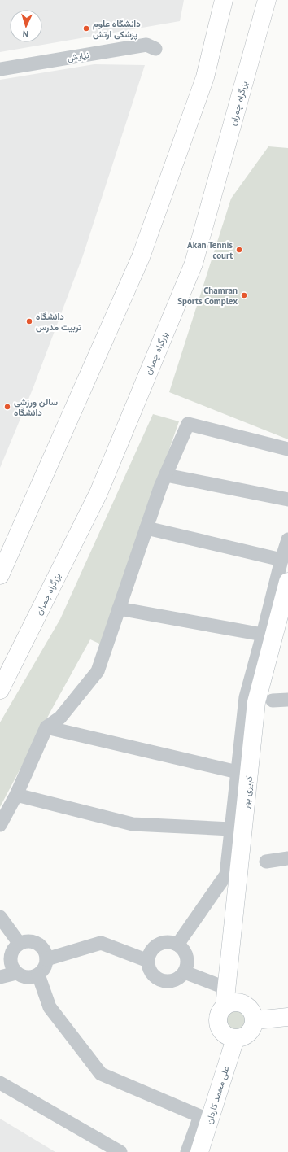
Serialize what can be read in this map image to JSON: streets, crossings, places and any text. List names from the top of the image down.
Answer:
{
  "streets": {
    "main road": ["بزرگراه چمران", "کبیری پور", "علی محمد کاردان"],
    "street": ["نیایش"]
  },
  "crossings": [
    ["کبیری پور", "علی محمد کاردان"]
  ],
  "places": [
    "دانشگاه علوم پزشکی ارتش",
    "Akan Tennis court",
    "Chamran Sports Complex",
    "دانشگاه تربیت مدرس",
    "سالن ورزشی دانشگاه"
  ],
  "north": "bottom"
}
